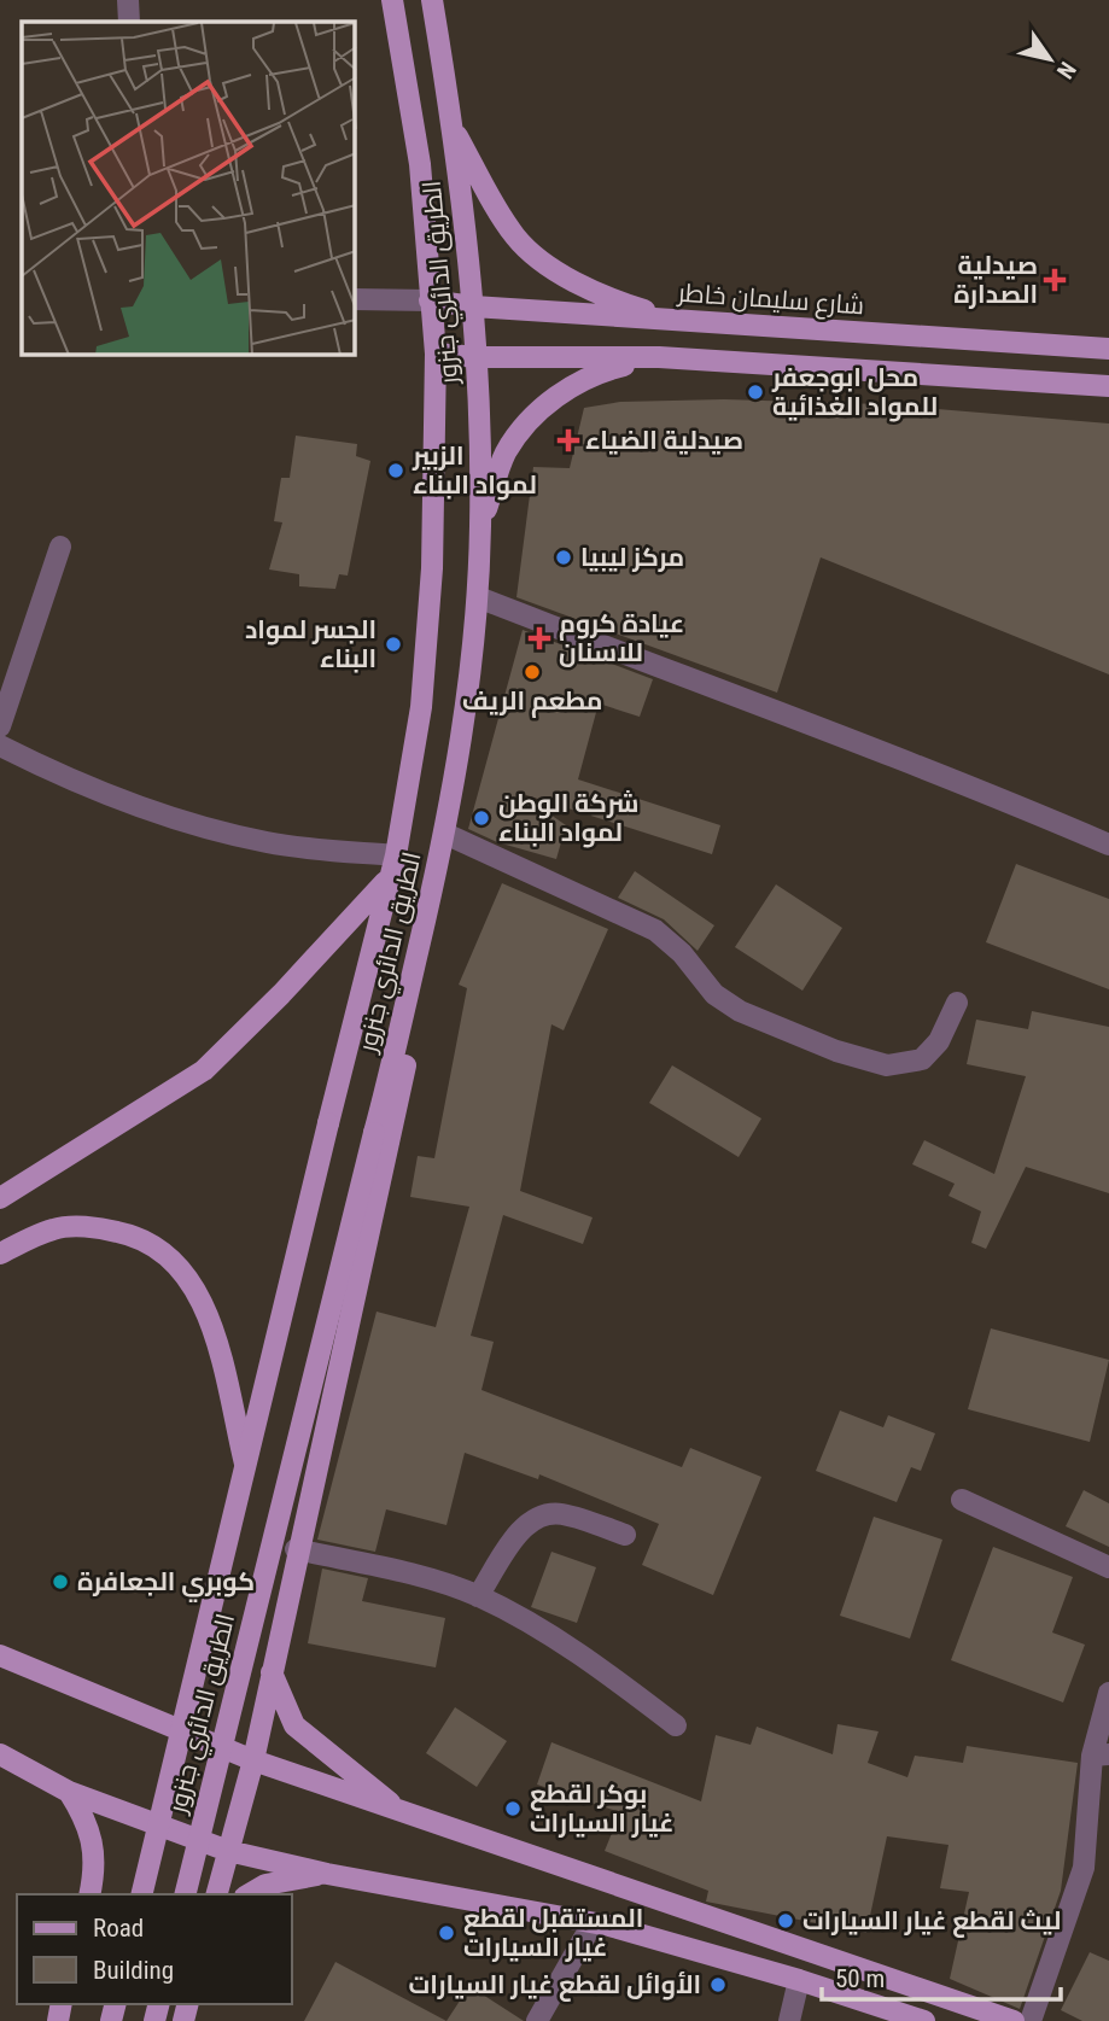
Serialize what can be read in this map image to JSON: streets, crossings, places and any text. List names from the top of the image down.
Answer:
{
  "streets": {
    "main road": ["الطريق الدائري جنزور", "شارع سليمان خاطر"]
  },
  "crossings": [
    ["الطريق الدائري جنزور", "شارع سليمان خاطر"]
  ],
  "places": {
    "health": ["صيدلية الصدارة", "صيدلية الضياء", "عيادة كروم للاسنان"],
    "other": [
      "محل ابوجعفر للمواد الغذائية",
      "الزبير لمواد البناء",
      "مركز ليبيا",
      "الجسر لمواد البناء",
      "مطعم الريف",
      "شركة الوطن لمواد البناء",
      "كوبري الجعافرة",
      "بوكر لقطع غيار السيارات",
      "ليث لقطع غيار السيارات",
      "المستقبل لقطع غيار السيارات",
      "الأوائل لقطع غيار السيارات"
    ]
  },
  "legend": ["Road", "Building"],
  "scale_bar": "50 m",
  "north": "bottom right"
}
